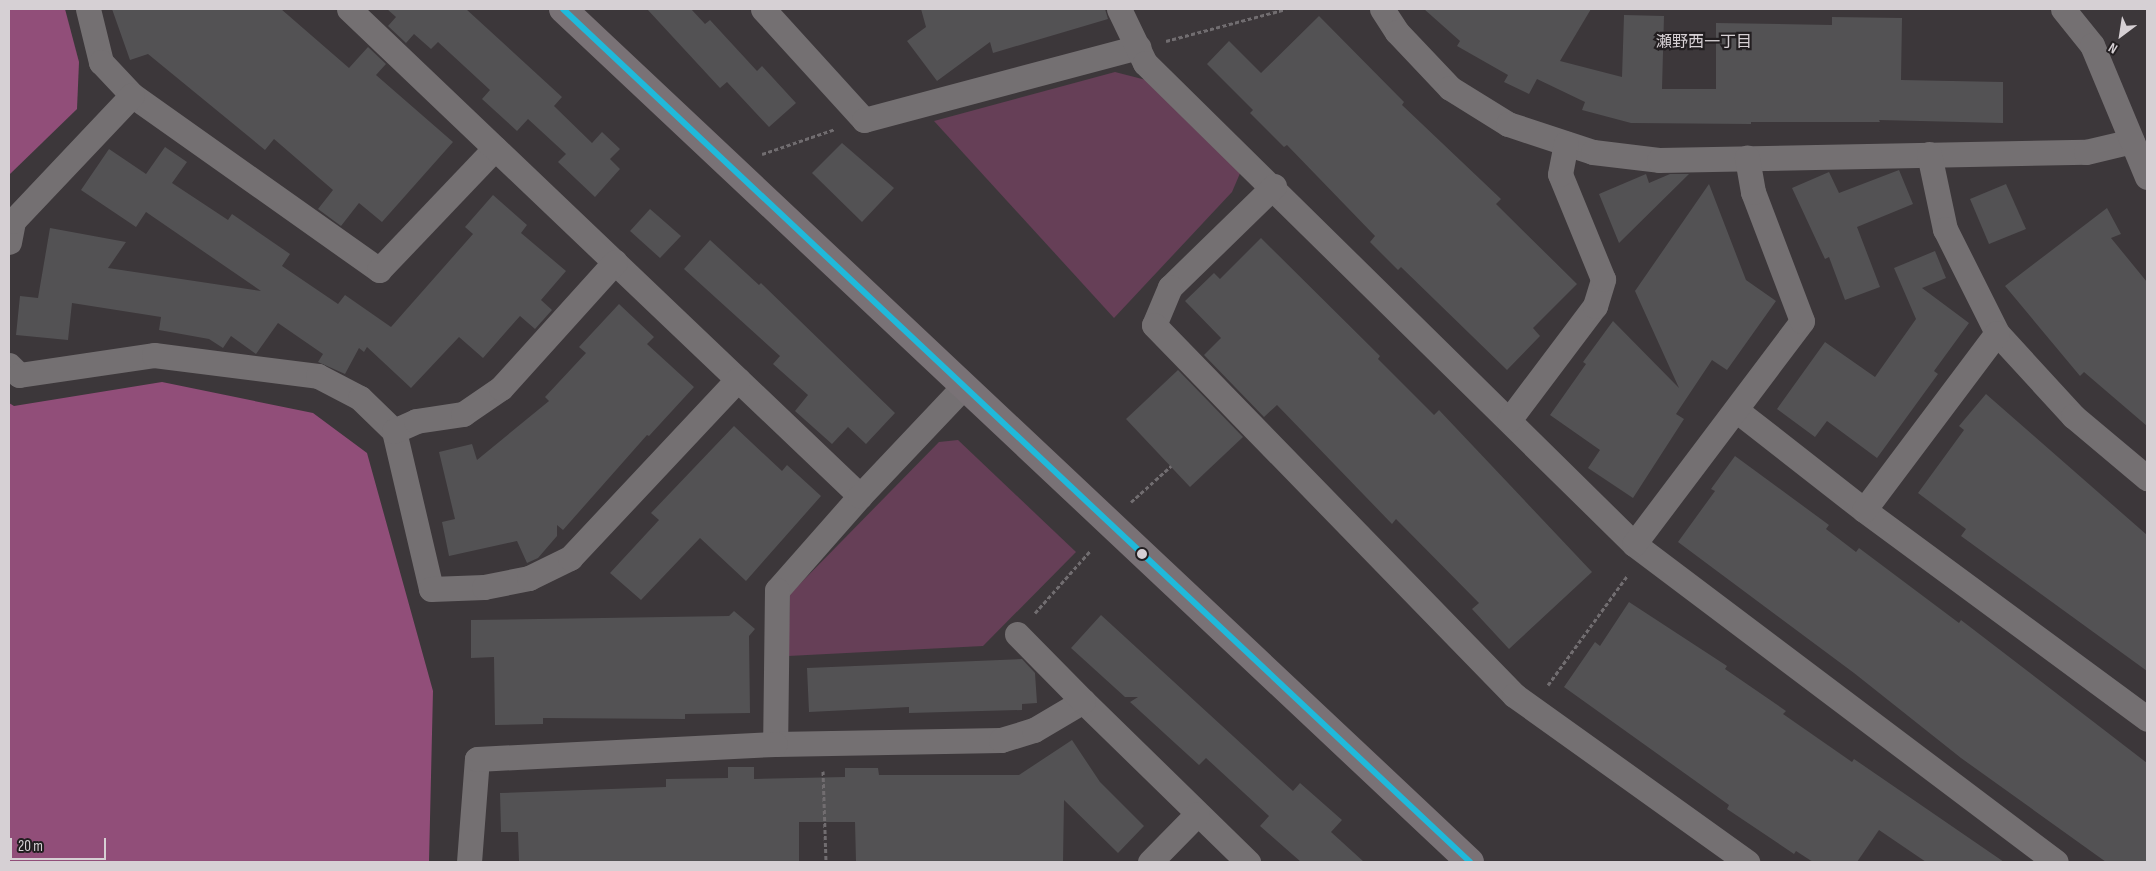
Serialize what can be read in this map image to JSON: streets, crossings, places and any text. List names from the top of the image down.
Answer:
{
  "districts": ["瀬野西一丁目"],
  "scale_bar": "20 m",
  "north": "bottom left"
}
